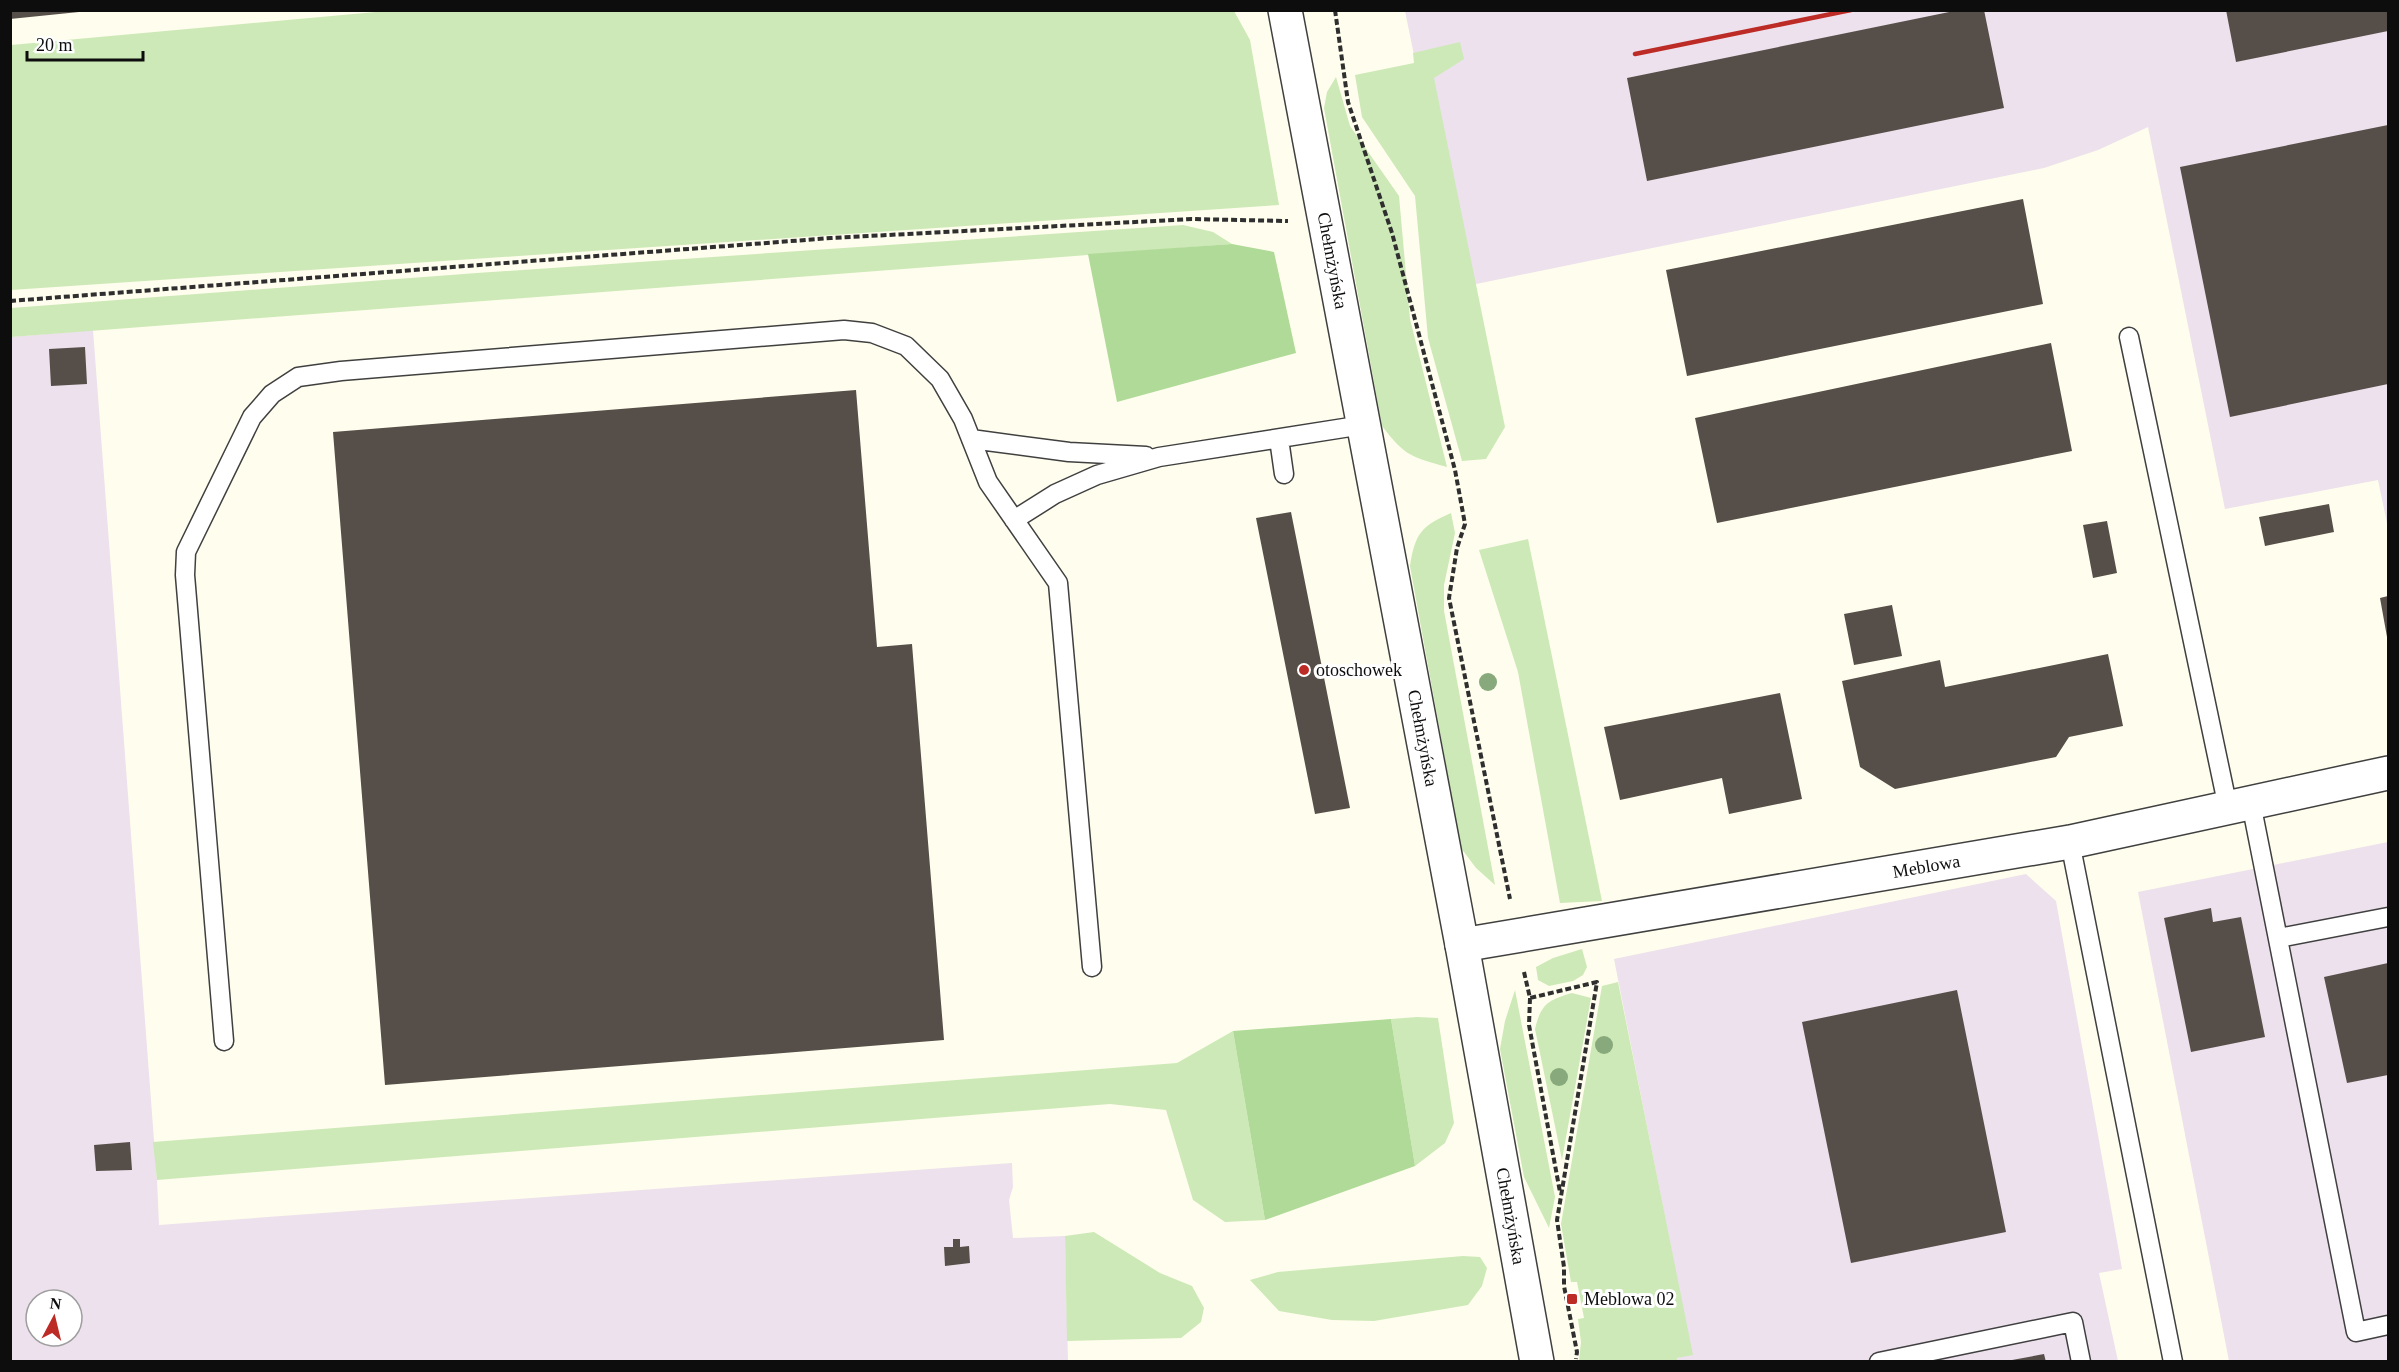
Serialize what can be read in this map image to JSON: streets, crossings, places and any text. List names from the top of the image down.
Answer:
{
  "streets": {
    "street": ["Chełmżyńska", "Meblowa"]
  },
  "crossings": [
    ["Chełmżyńska", "Meblowa"]
  ],
  "places": {
    "other": ["otoschowek"],
    "transit": ["Meblowa 02"]
  },
  "scale_bar": "20 m",
  "north": "top"
}
